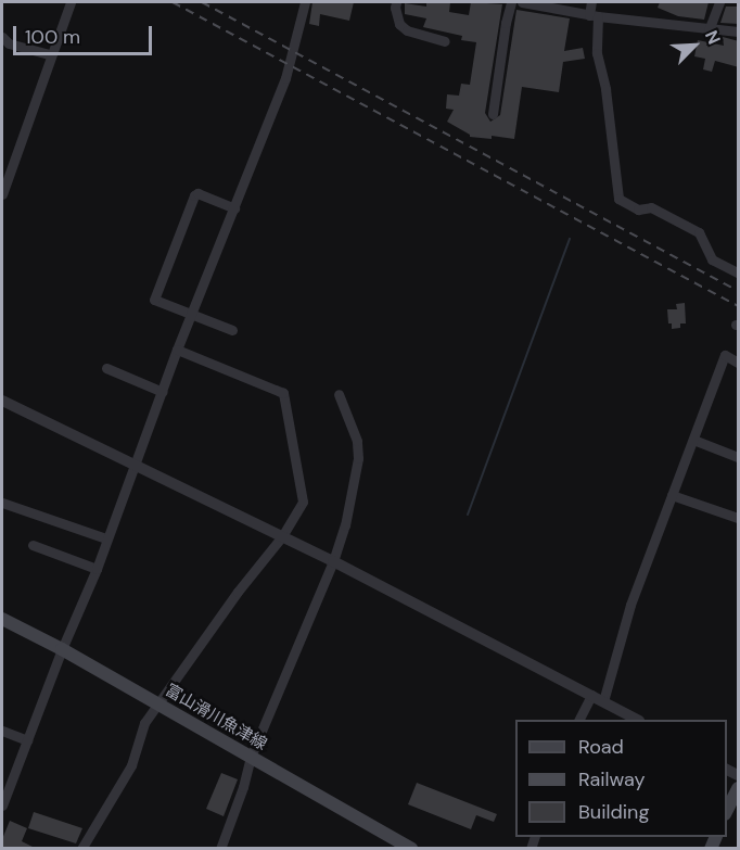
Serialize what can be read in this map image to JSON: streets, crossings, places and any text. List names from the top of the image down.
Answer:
{
  "streets": {
    "main road": ["富山滑川魚津線"]
  },
  "legend": ["Road", "Railway", "Building"],
  "scale_bar": "100 m",
  "north": "top right"
}
